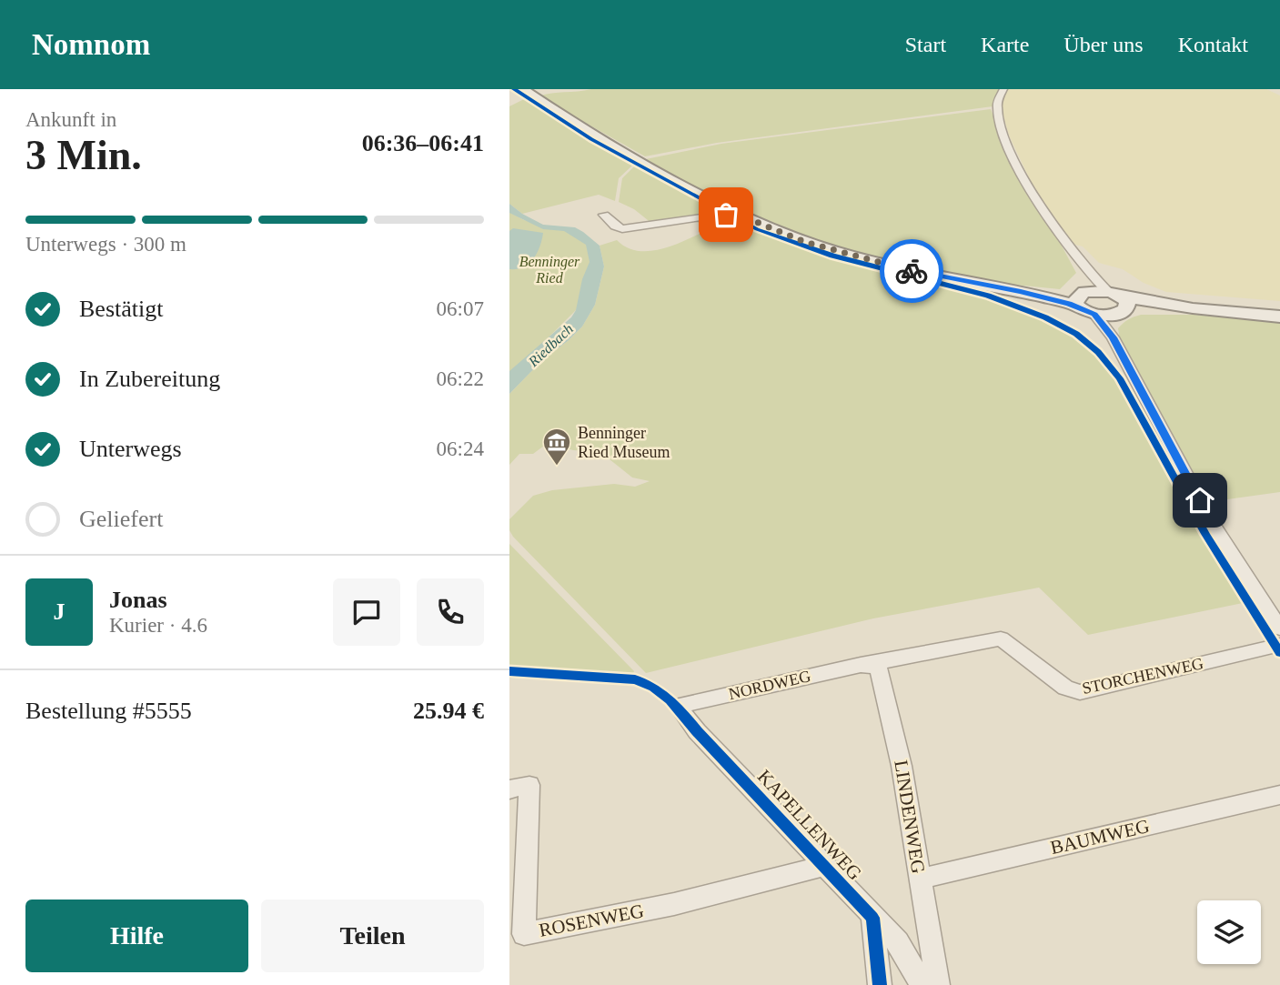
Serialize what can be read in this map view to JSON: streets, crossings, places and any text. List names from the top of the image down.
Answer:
{
  "streets": {
    "street": [
      "STORCHENWEG",
      "NORDWEG",
      "LINDENWEG",
      "KAPELLENWEG",
      "BAUMWEG",
      "ROSENWEG"
    ]
  },
  "crossings": [
    ["STORCHENWEG", "NORDWEG"],
    ["STORCHENWEG", "LINDENWEG"],
    ["NORDWEG", "LINDENWEG"],
    ["NORDWEG", "KAPELLENWEG"],
    ["LINDENWEG", "BAUMWEG"],
    ["KAPELLENWEG", "ROSENWEG"]
  ],
  "water": ["Riedbach"],
  "parks": ["Benninger Ried"],
  "places": {
    "museum": ["Benninger Ried Museum"]
  },
  "page": {
    "header": "Nomnom",
    "nav": [
      "Start",
      "Karte",
      "Über uns",
      "Kontakt"
    ],
    "heading": ["3 Min.", "Ankunft in", "06:36–06:41"],
    "panel": [
      "Jonas",
      "Kurier · 4.6",
      "Bestellung #5555",
      "25.94 €"
    ],
    "bar": "Unterwegs · 300 m",
    "list": [
      ["Bestätigt", "06:07"],
      ["In Zubereitung", "06:22"],
      ["Unterwegs", "06:24"],
      "Geliefert"
    ],
    "round": "J",
    "buttons": ["Hilfe", "Teilen"]
  }
}
